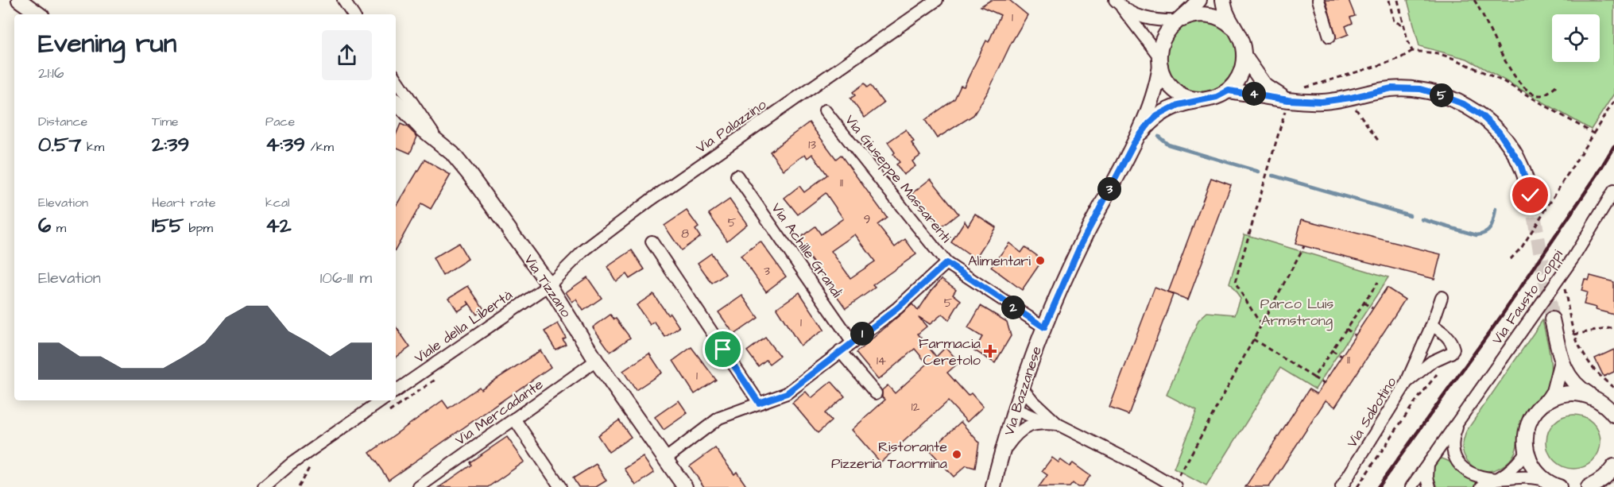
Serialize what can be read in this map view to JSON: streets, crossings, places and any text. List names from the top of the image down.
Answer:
{
  "streets": {
    "street": [
      "Via Palazzino",
      "Via Giuseppe Massarenti",
      "Via Achille Grandi",
      "Via Tizzano",
      "Via Fausto Coppi",
      "Viale della Libertà",
      "Via Bazzanese",
      "Via Mercadante",
      "Via Sabotino"
    ]
  },
  "crossings": [
    ["Via Palazzino", "Via Tizzano"],
    ["Via Palazzino", "Viale della Libertà"],
    ["Via Giuseppe Massarenti", "Via Bazzanese"],
    ["Via Tizzano", "Viale della Libertà"],
    ["Via Tizzano", "Via Mercadante"]
  ],
  "parks": ["Parco Luis Armstrong"],
  "places": {
    "other": ["Alimentari", "Ristorante Pizzeria Taormina"],
    "health": ["Farmacia Ceretolo"]
  },
  "house_numbers": [
    "1",
    "13",
    "11",
    "9",
    "5",
    "8",
    "3",
    "5",
    "1",
    "11",
    "14",
    "1",
    "12"
  ],
  "page": {
    "heading": ["Evening run", "21:16"],
    "pins": [
      "4",
      "5",
      "3",
      "2",
      "1"
    ],
    "stats": [
      ["Distance", "0.57 km"],
      ["Time", "2:39"],
      ["Pace", "4:39 /km"],
      ["Elevation", "6 m"],
      ["Heart rate", "155 bpm"],
      ["kcal", "42"]
    ],
    "chart": ["Elevation", "106–111 m"]
  }
}
